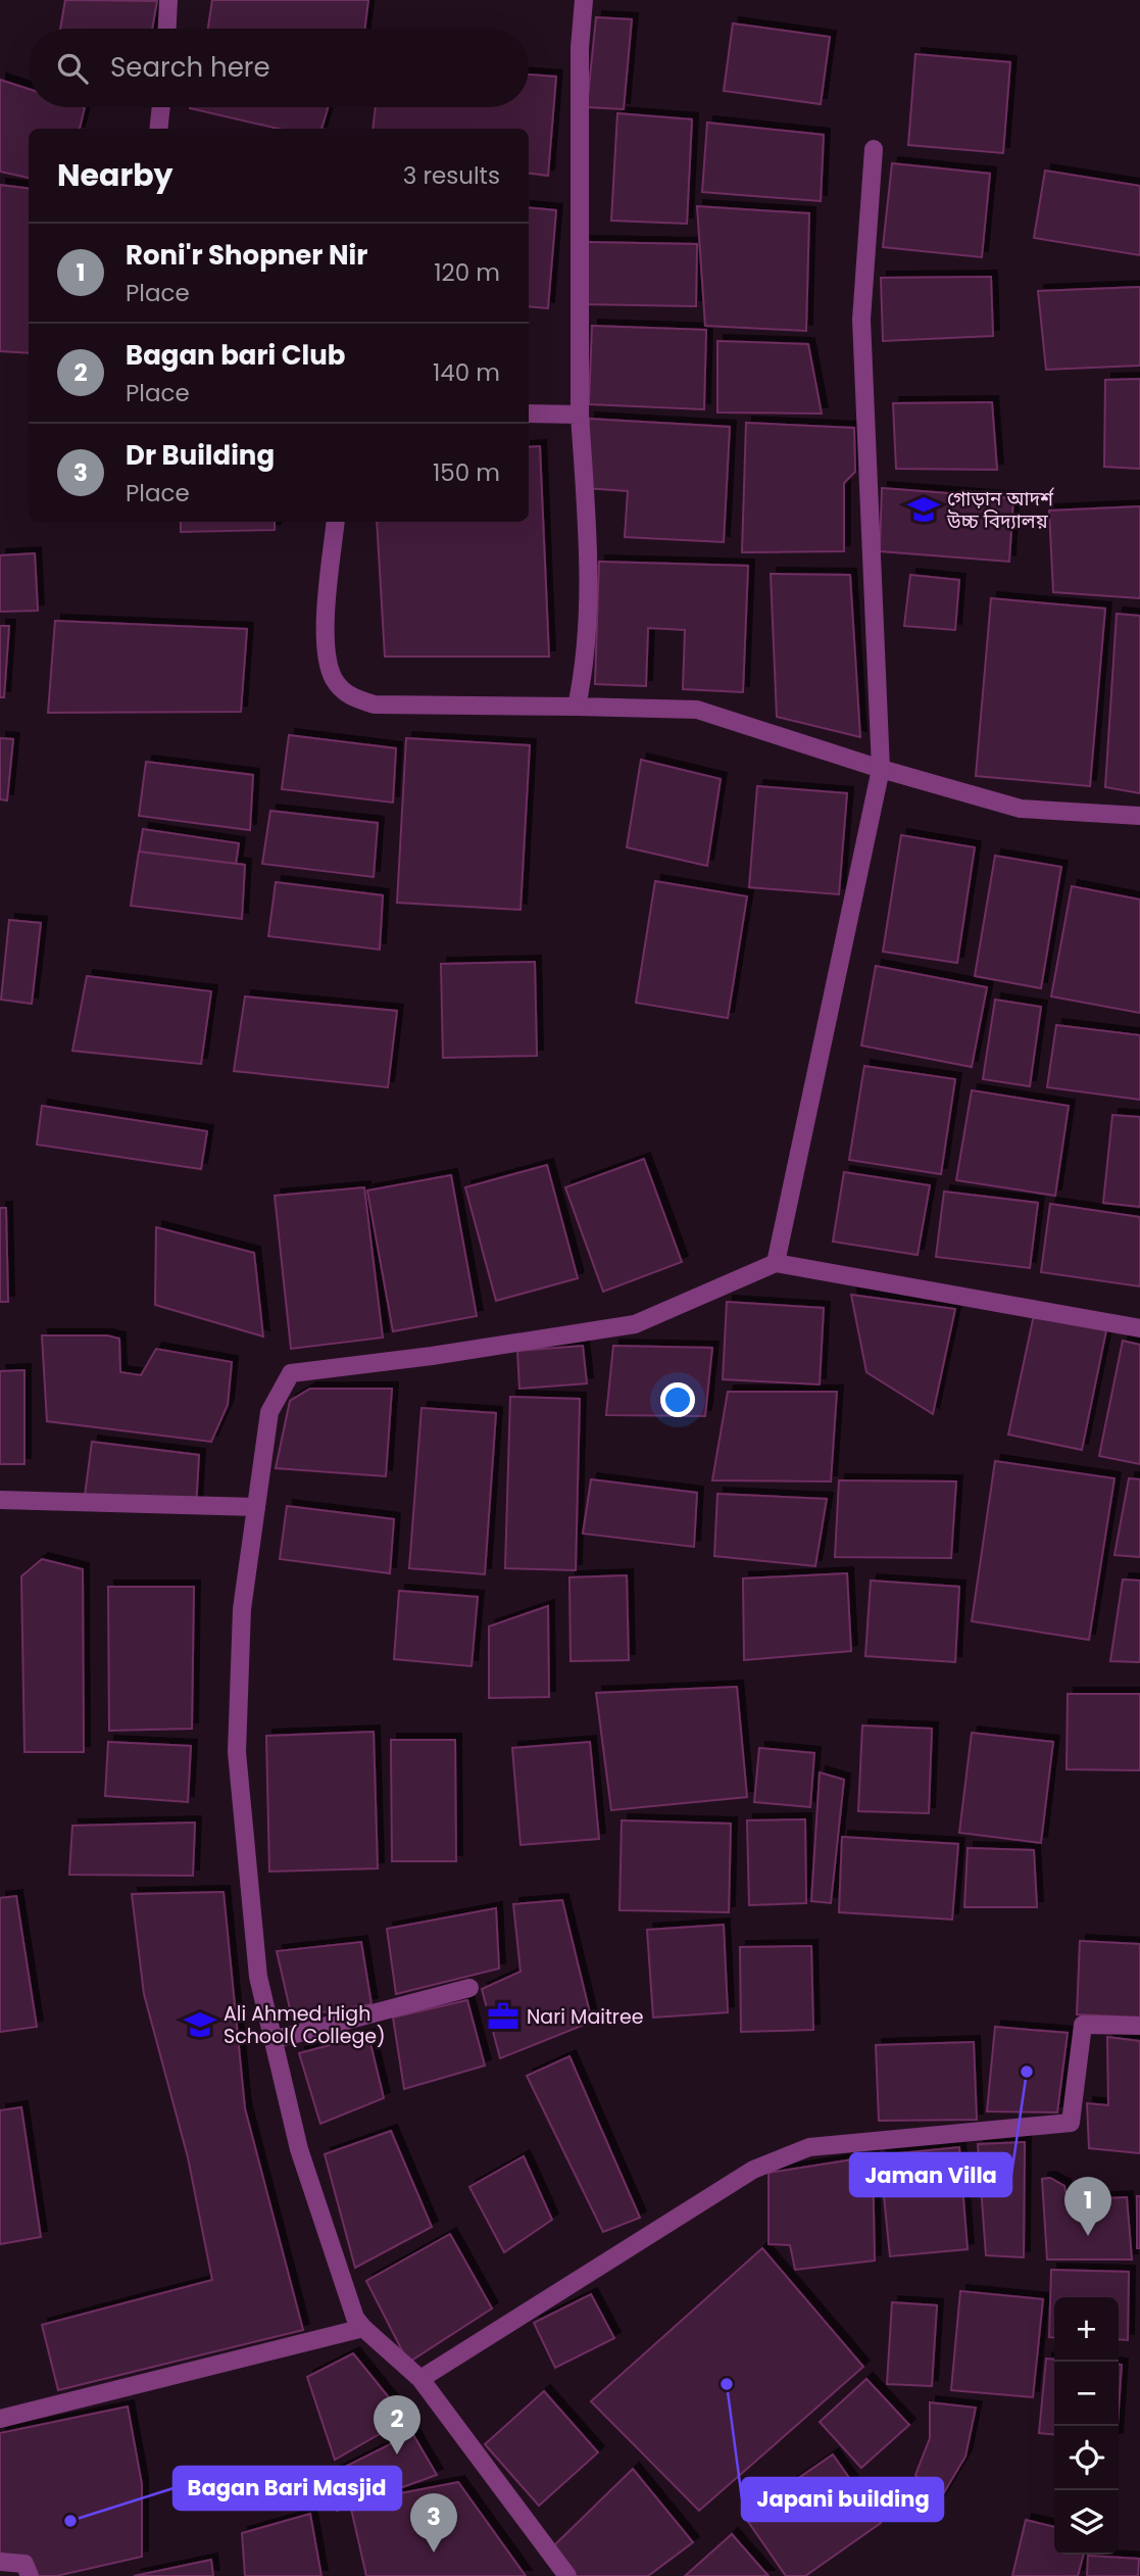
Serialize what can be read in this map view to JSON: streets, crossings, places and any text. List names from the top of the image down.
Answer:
{
  "places": {
    "school or university": ["গোড়ান আদর্শ উচ্চ বিদ্যালয়", "Ali Ahmed High School( College)"],
    "office": ["Nari Maitree"],
    "other": ["Jaman Villa", "Japani building", "Bagan Bari Masjid"]
  },
  "page": {
    "search": "Search here",
    "heading": ["Nearby", "3 results"],
    "list": [
      {
        "mark": "1",
        "name": "Roni'r Shopner Nir",
        "note": "Place",
        "value": "120 m"
      },
      {
        "mark": "2",
        "name": "Bagan bari Club",
        "note": "Place",
        "value": "140 m"
      },
      {
        "mark": "3",
        "name": "Dr Building",
        "note": "Place",
        "value": "150 m"
      }
    ],
    "pins": ["1", "2", "3"],
    "map_buttons": ["+", "−"]
  }
}
